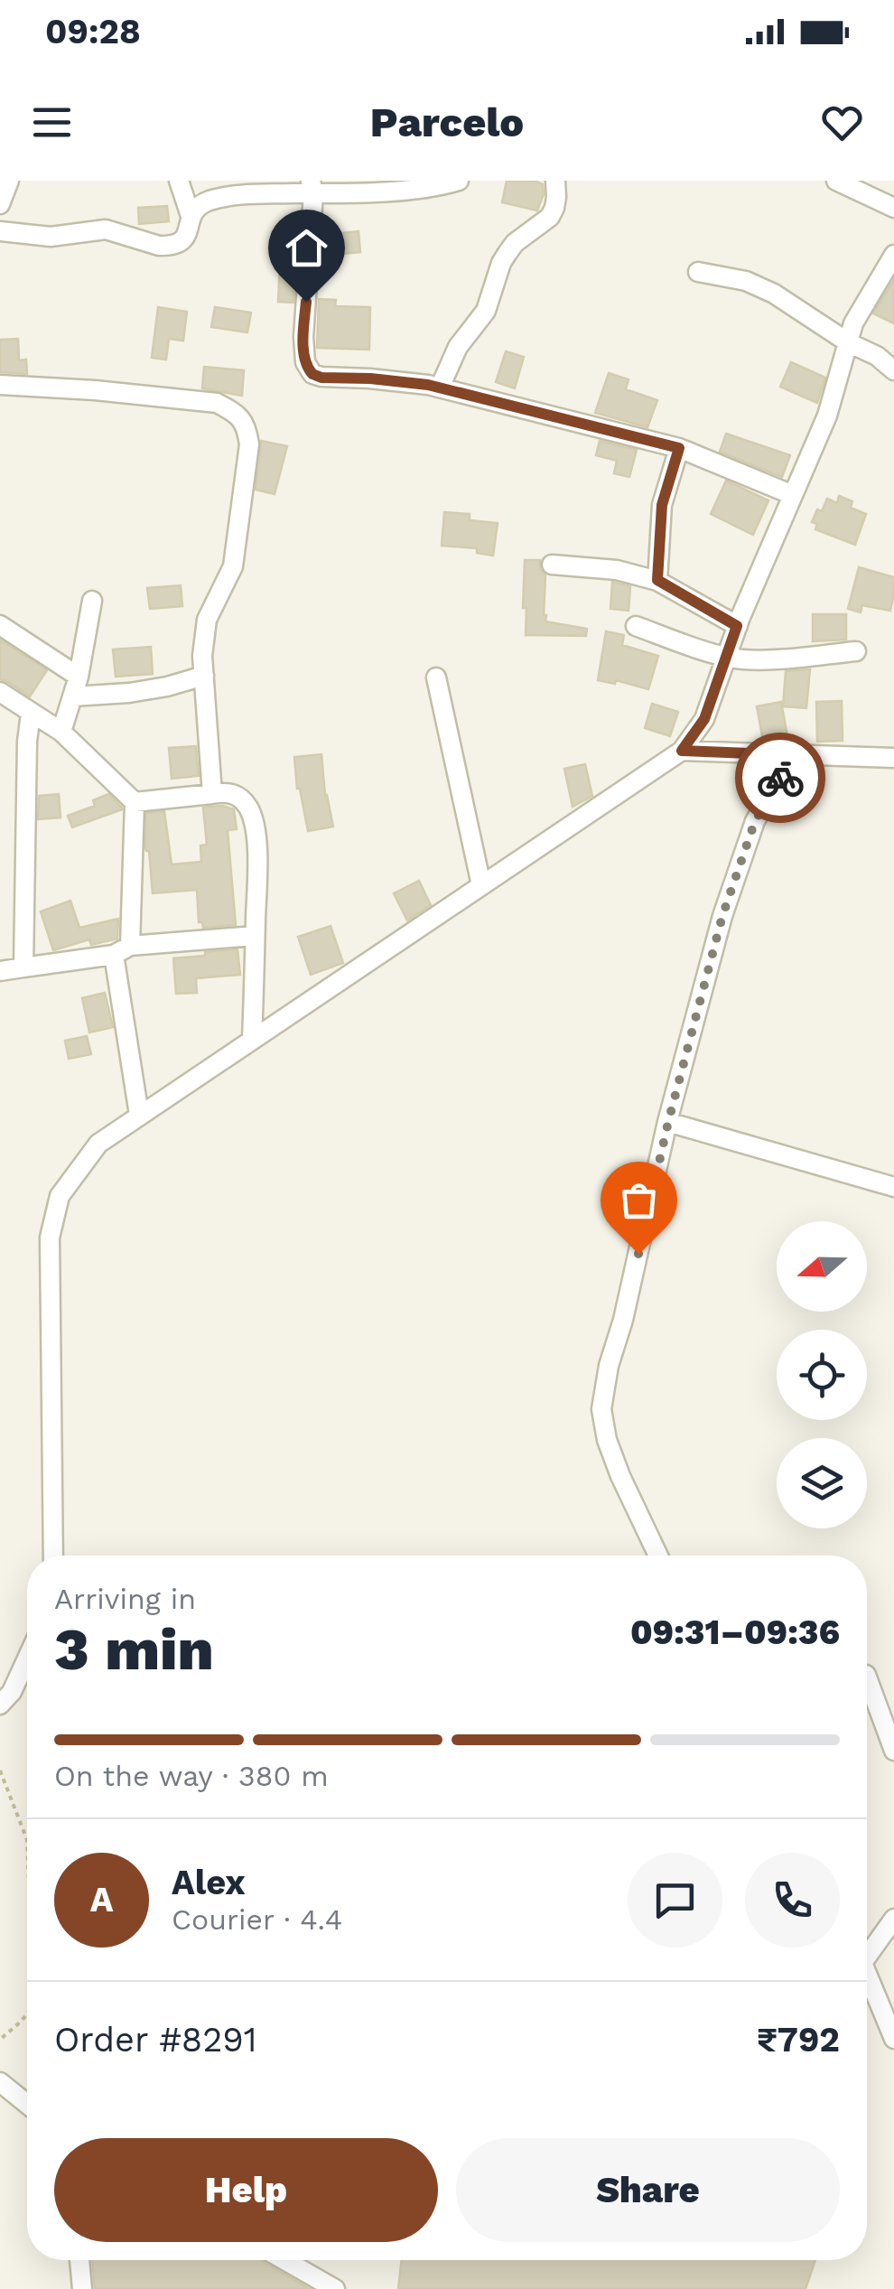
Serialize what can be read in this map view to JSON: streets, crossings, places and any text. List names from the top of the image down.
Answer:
{
  "north": "left",
  "page": {
    "status": "09:28",
    "header": "Parcelo",
    "heading": ["3 min", "Arriving in", "09:31–09:36"],
    "panel": [
      "Alex",
      "Courier · 4.4",
      "Order #8291",
      "₹792"
    ],
    "bar": "On the way · 380 m",
    "round": "A",
    "buttons": ["Help", "Share"]
  }
}
